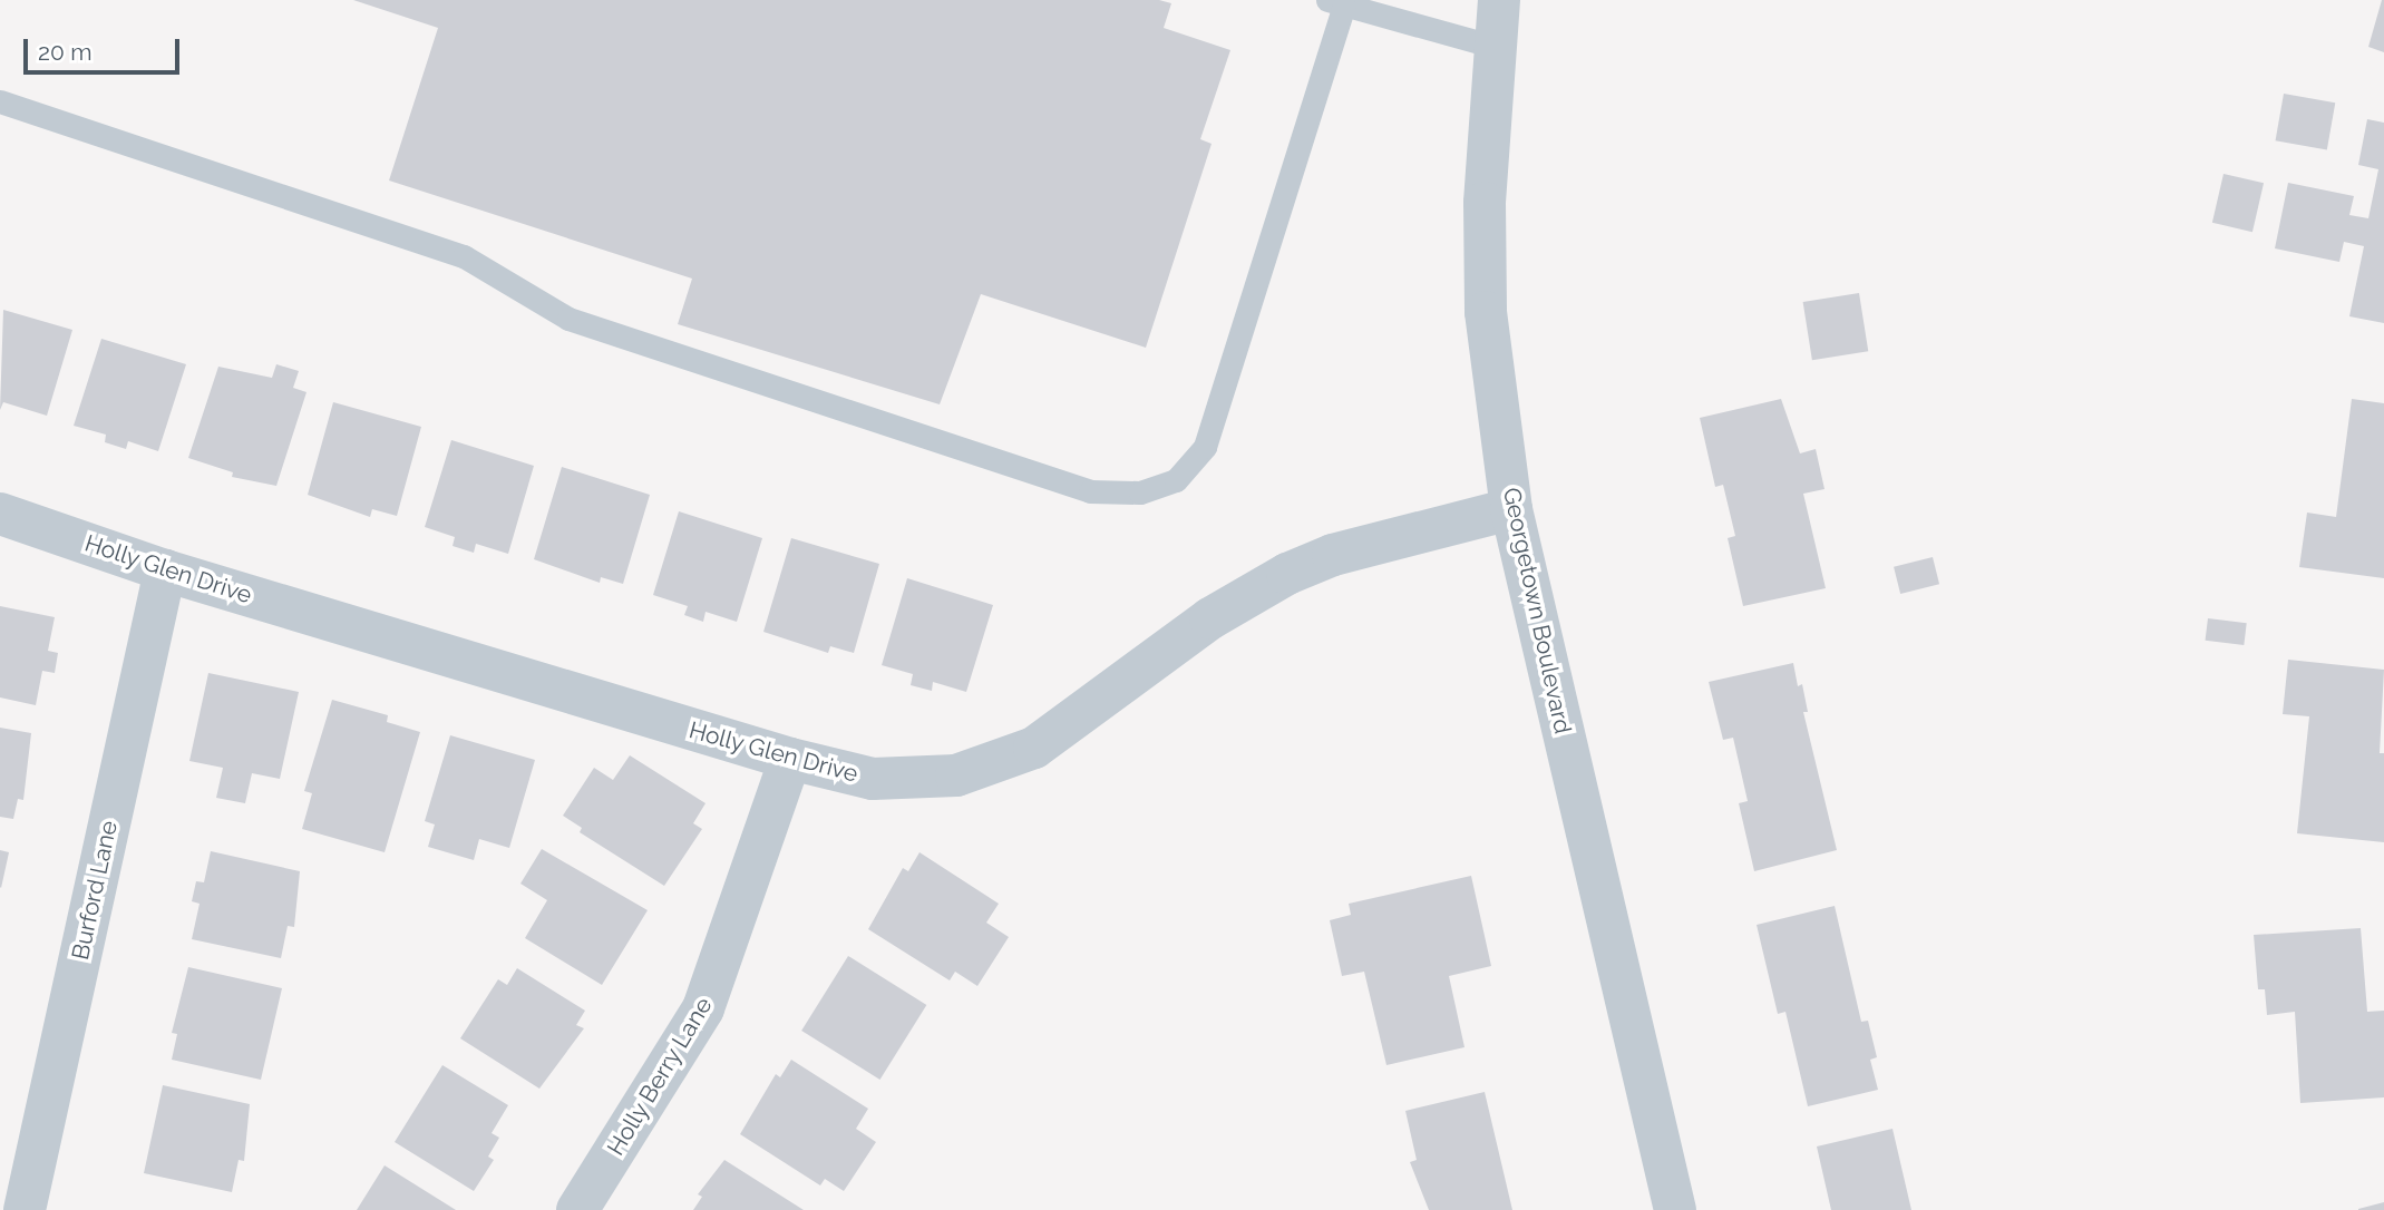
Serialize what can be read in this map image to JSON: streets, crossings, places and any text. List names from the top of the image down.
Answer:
{
  "streets": {
    "street": [
      "Holly Glen Drive",
      "Georgetown Boulevard",
      "Burford Lane",
      "Holly Berry Lane"
    ]
  },
  "crossings": [
    ["Holly Glen Drive", "Georgetown Boulevard"],
    ["Holly Glen Drive", "Burford Lane"],
    ["Holly Glen Drive", "Holly Berry Lane"]
  ],
  "scale_bar": "20 m"
}
